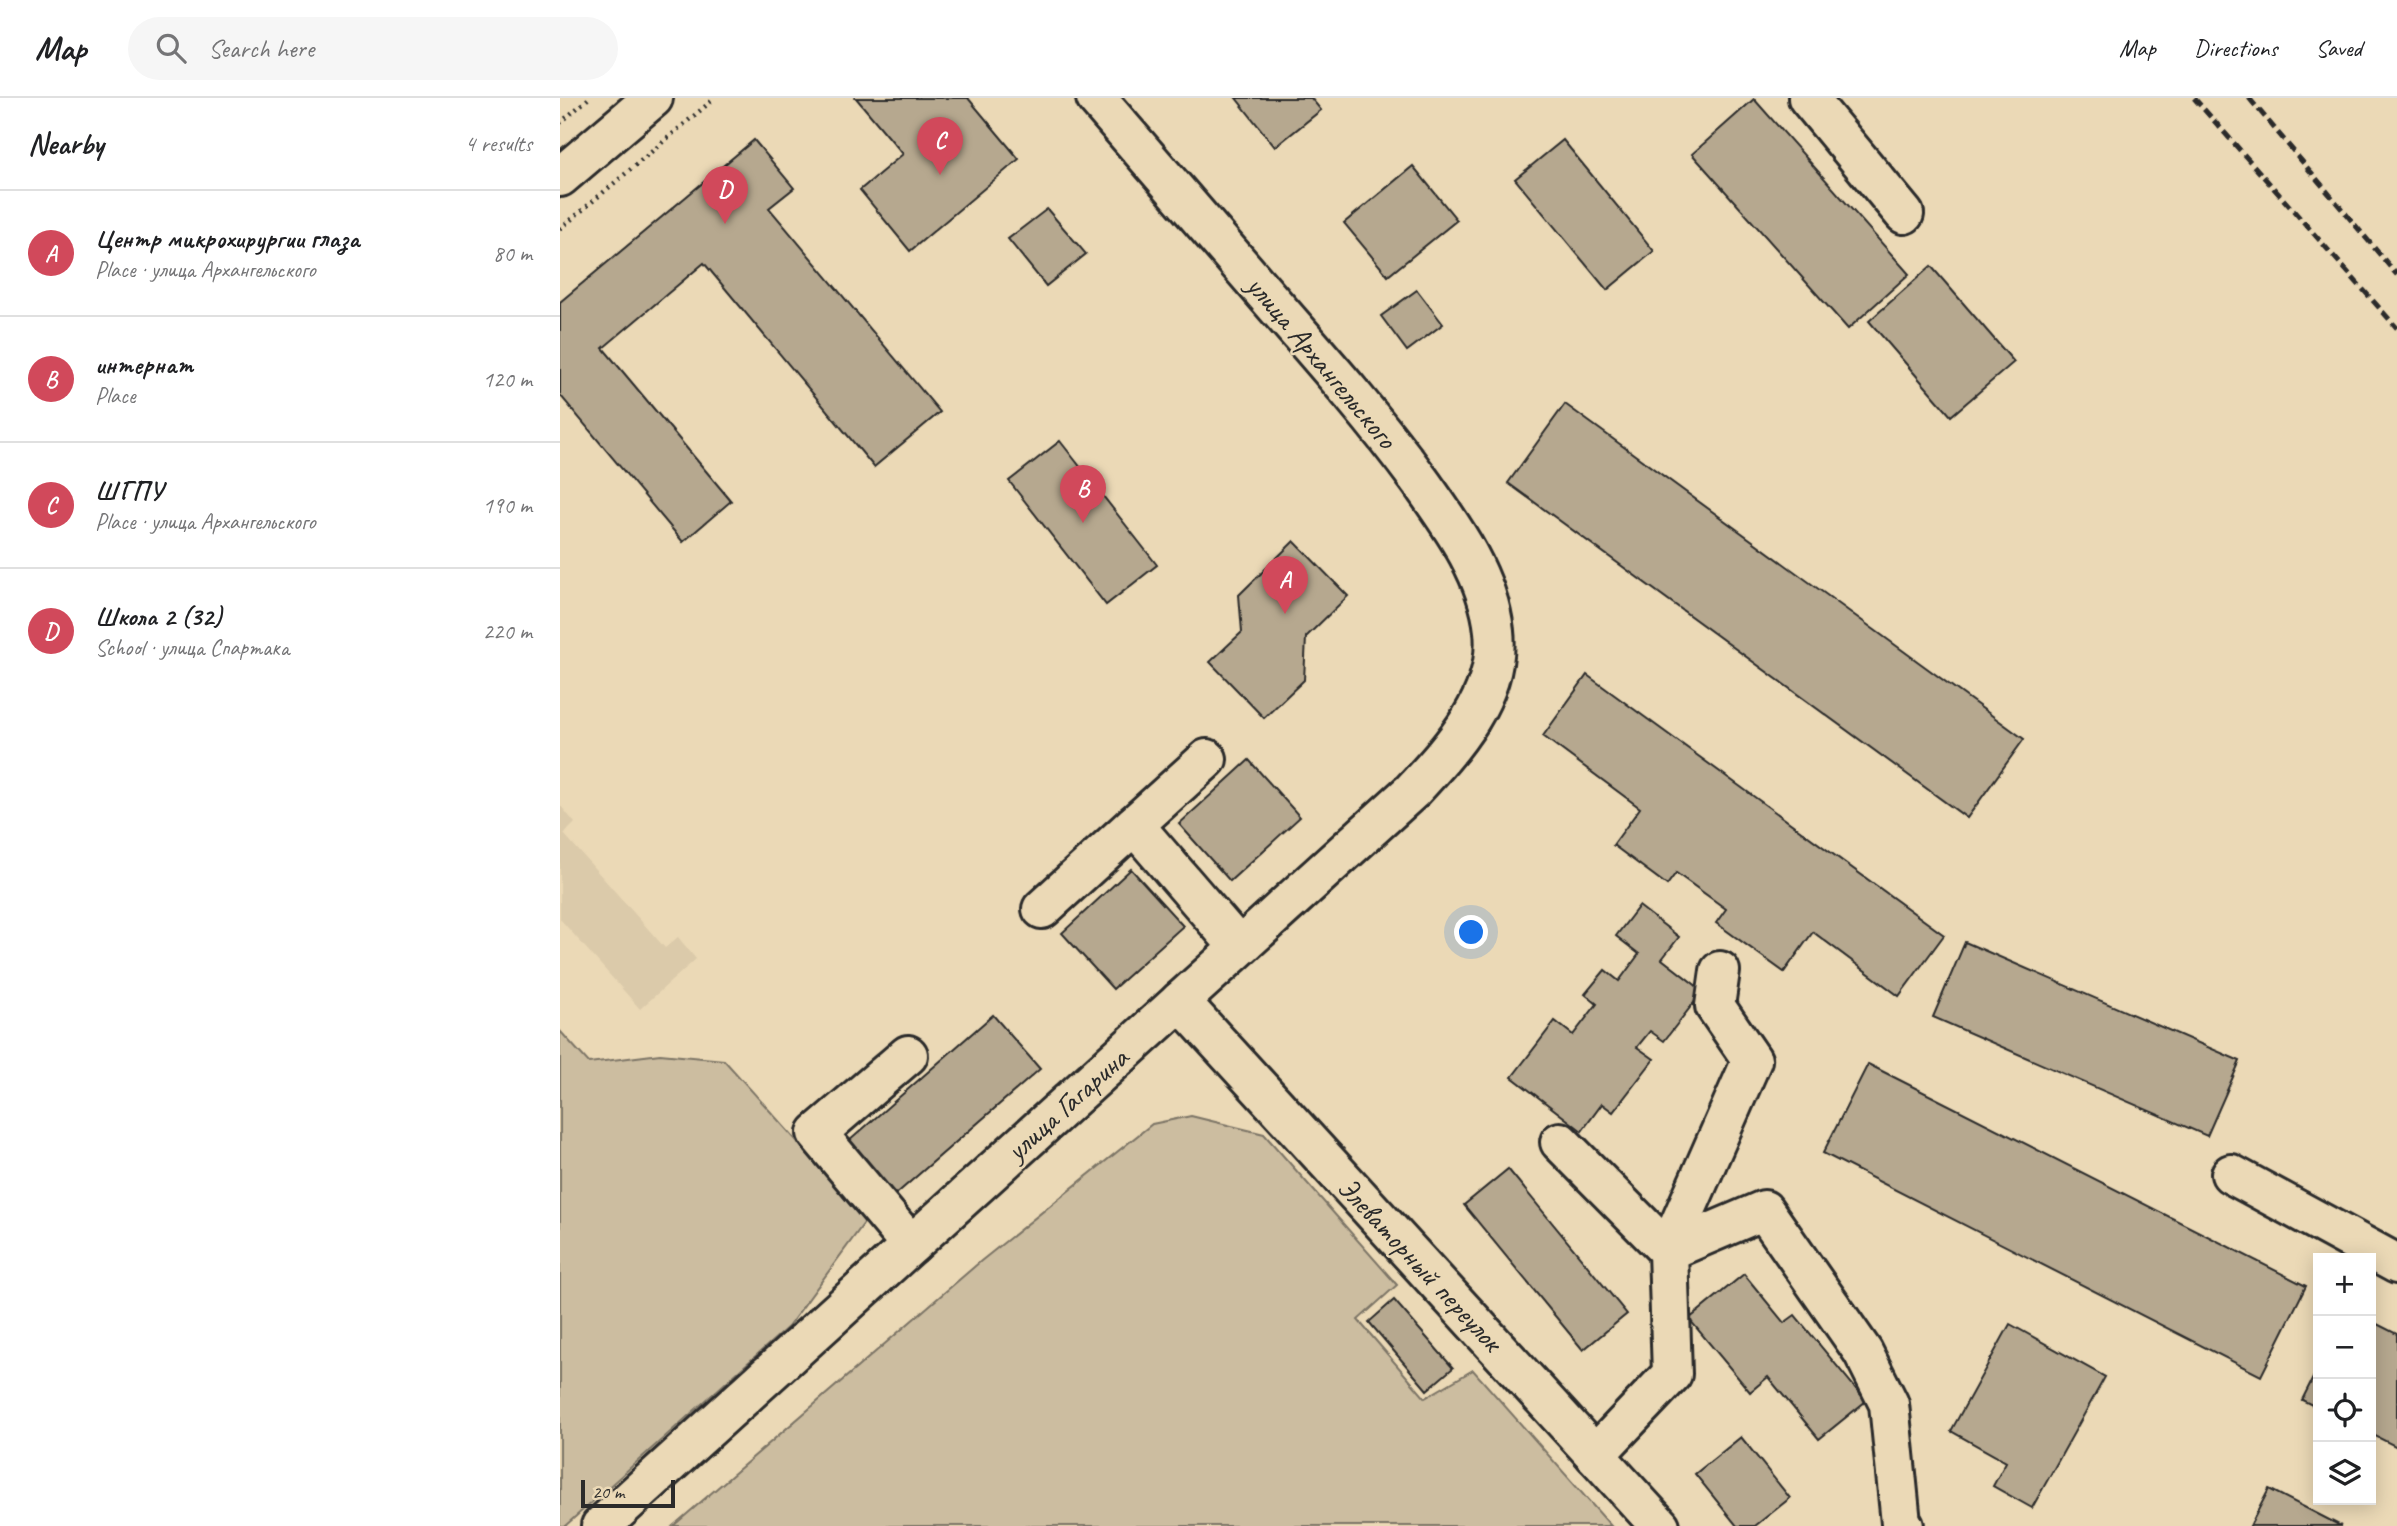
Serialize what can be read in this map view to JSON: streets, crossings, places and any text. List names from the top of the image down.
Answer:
{
  "streets": {
    "street": ["улица Архангельского", "улица Гагарина", "Элеваторный переулок"]
  },
  "crossings": [
    ["улица Архангельского", "улица Гагарина"],
    ["улица Гагарина", "Элеваторный переулок"]
  ],
  "scale_bar": "20 m",
  "page": {
    "header": "Map",
    "search": "Search here",
    "nav": ["Map", "Directions", "Saved"],
    "heading": ["Nearby", "4 results"],
    "pins": [
      "C",
      "D",
      "B",
      "A"
    ],
    "list": [
      {
        "mark": "A",
        "name": "Центр микрохирургии глаза",
        "note": "Place · улица Архангельского",
        "value": "80 m"
      },
      {
        "mark": "B",
        "name": "интернат",
        "note": "Place",
        "value": "120 m"
      },
      {
        "mark": "C",
        "name": "ШГПУ",
        "note": "Place · улица Архангельского",
        "value": "190 m"
      },
      {
        "mark": "D",
        "name": "Школа 2 (32)",
        "note": "School · улица Спартака",
        "value": "220 m"
      }
    ],
    "map_buttons": ["+", "−"],
    "scale": "20 m"
  }
}
